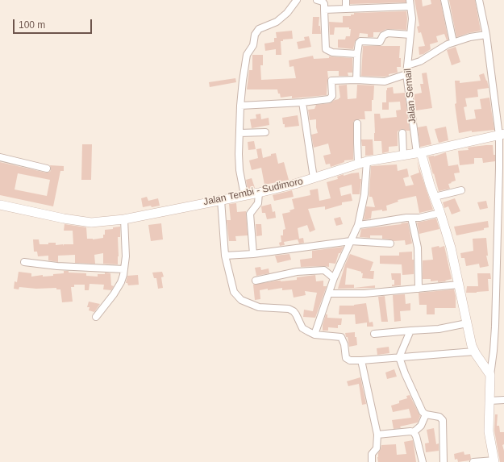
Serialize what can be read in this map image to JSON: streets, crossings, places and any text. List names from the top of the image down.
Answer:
{
  "streets": {
    "main road": ["Jalan Tembi - Sudimoro"],
    "street": ["Jalan Semail"]
  },
  "crossings": [
    ["Jalan Semail", "Jalan Tembi - Sudimoro"]
  ],
  "scale_bar": "100 m"
}
